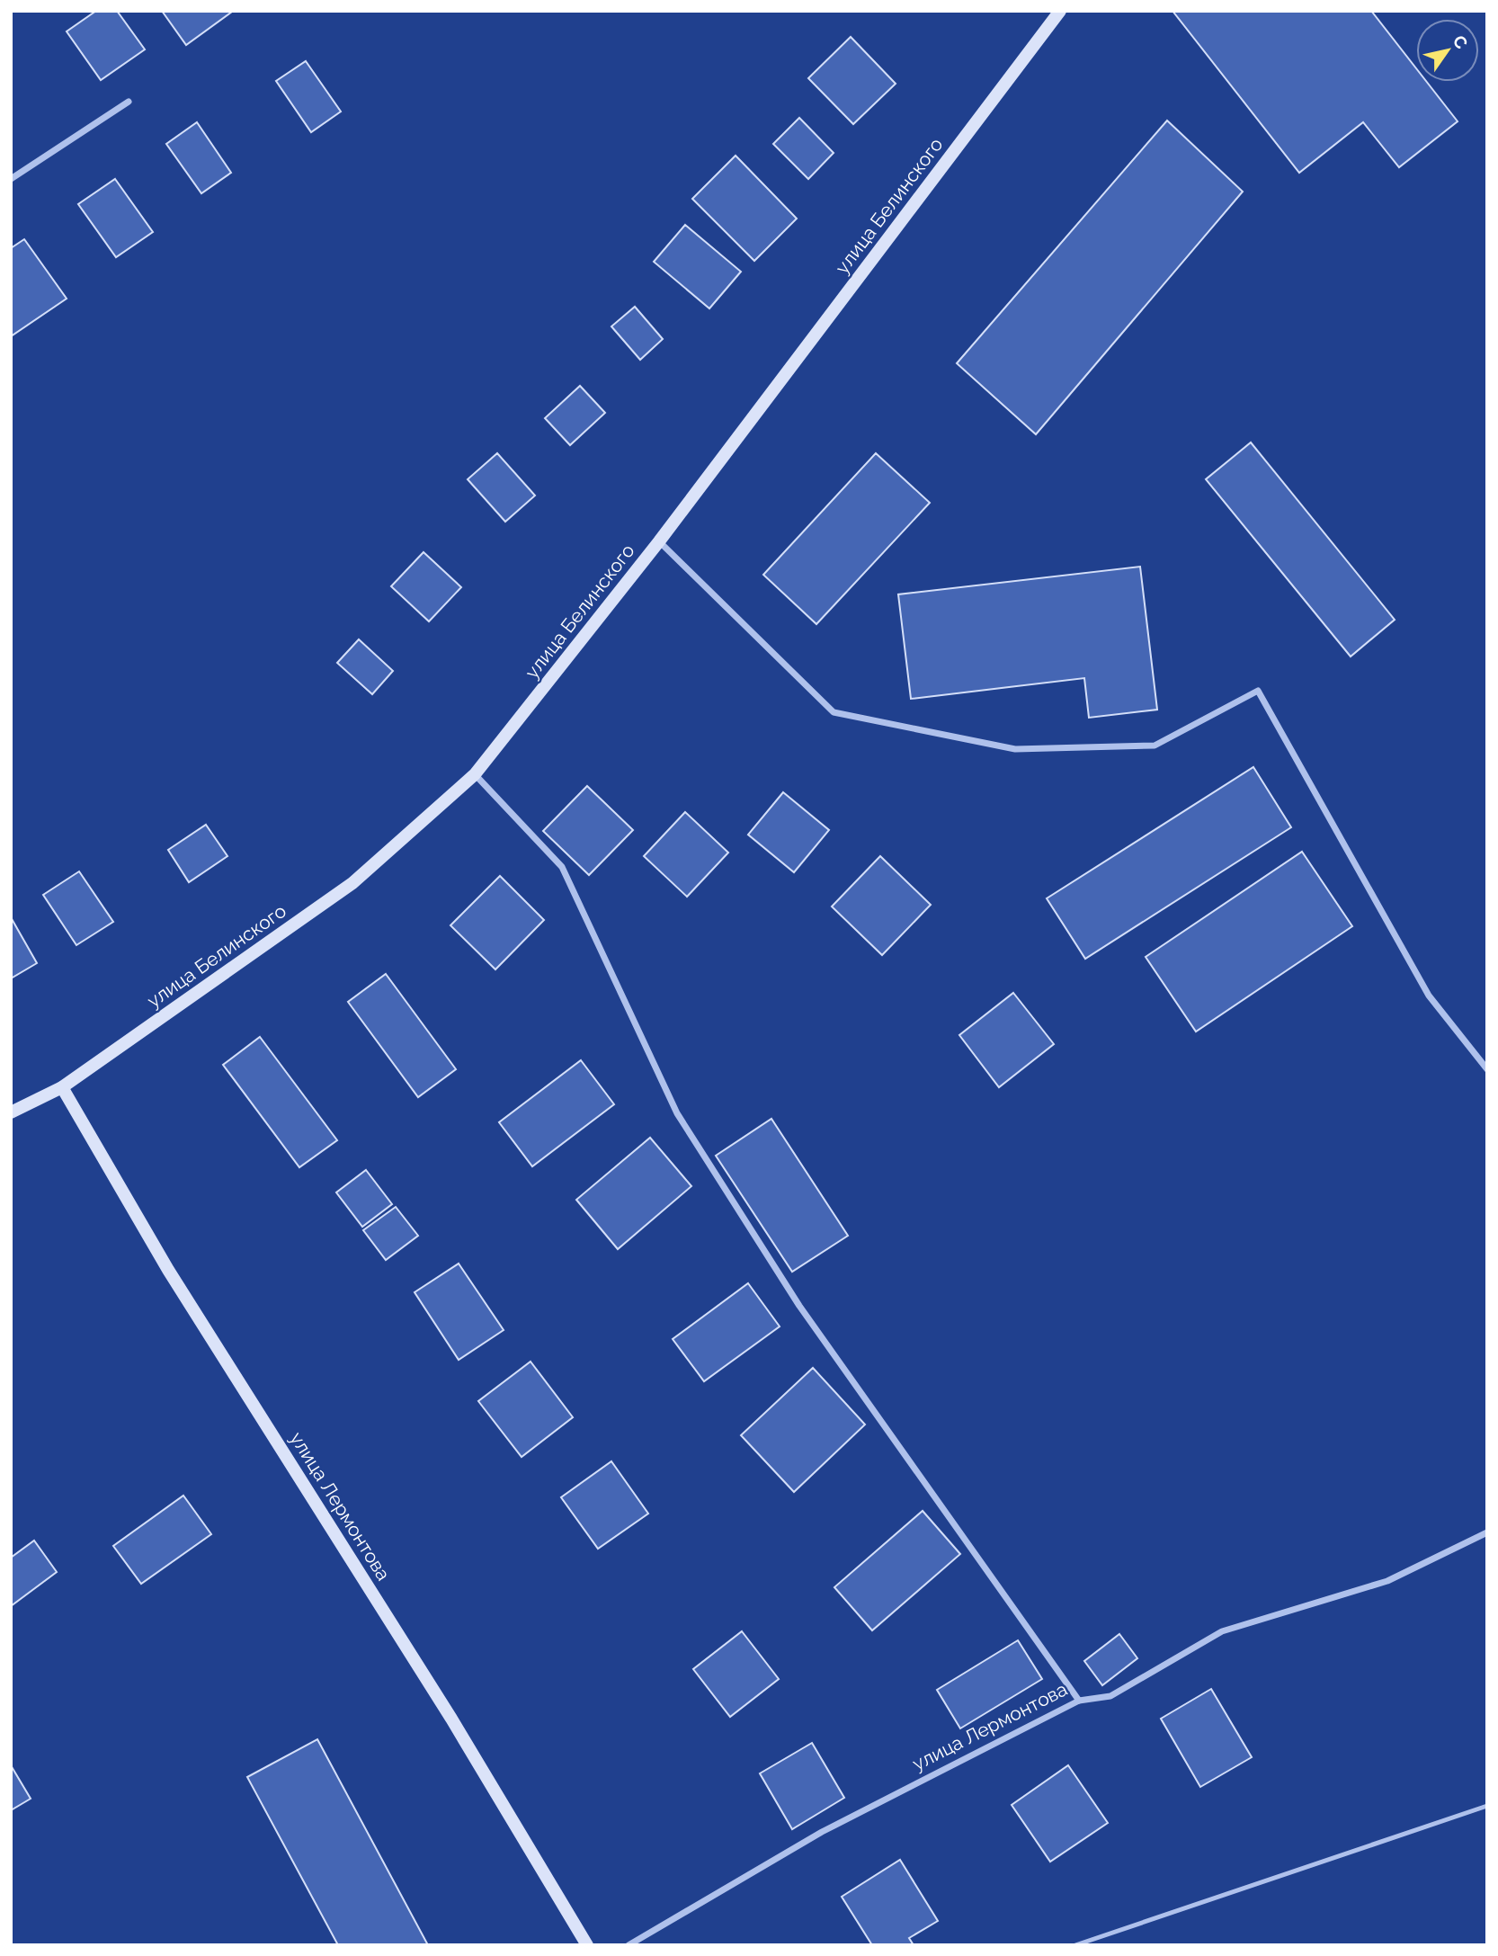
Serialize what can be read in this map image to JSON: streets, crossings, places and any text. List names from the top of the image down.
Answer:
{
  "streets": {
    "street": ["улица Белинского", "улица Лермонтова"]
  },
  "crossings": [
    ["улица Белинского", "улица Лермонтова"]
  ],
  "north": "top right"
}
